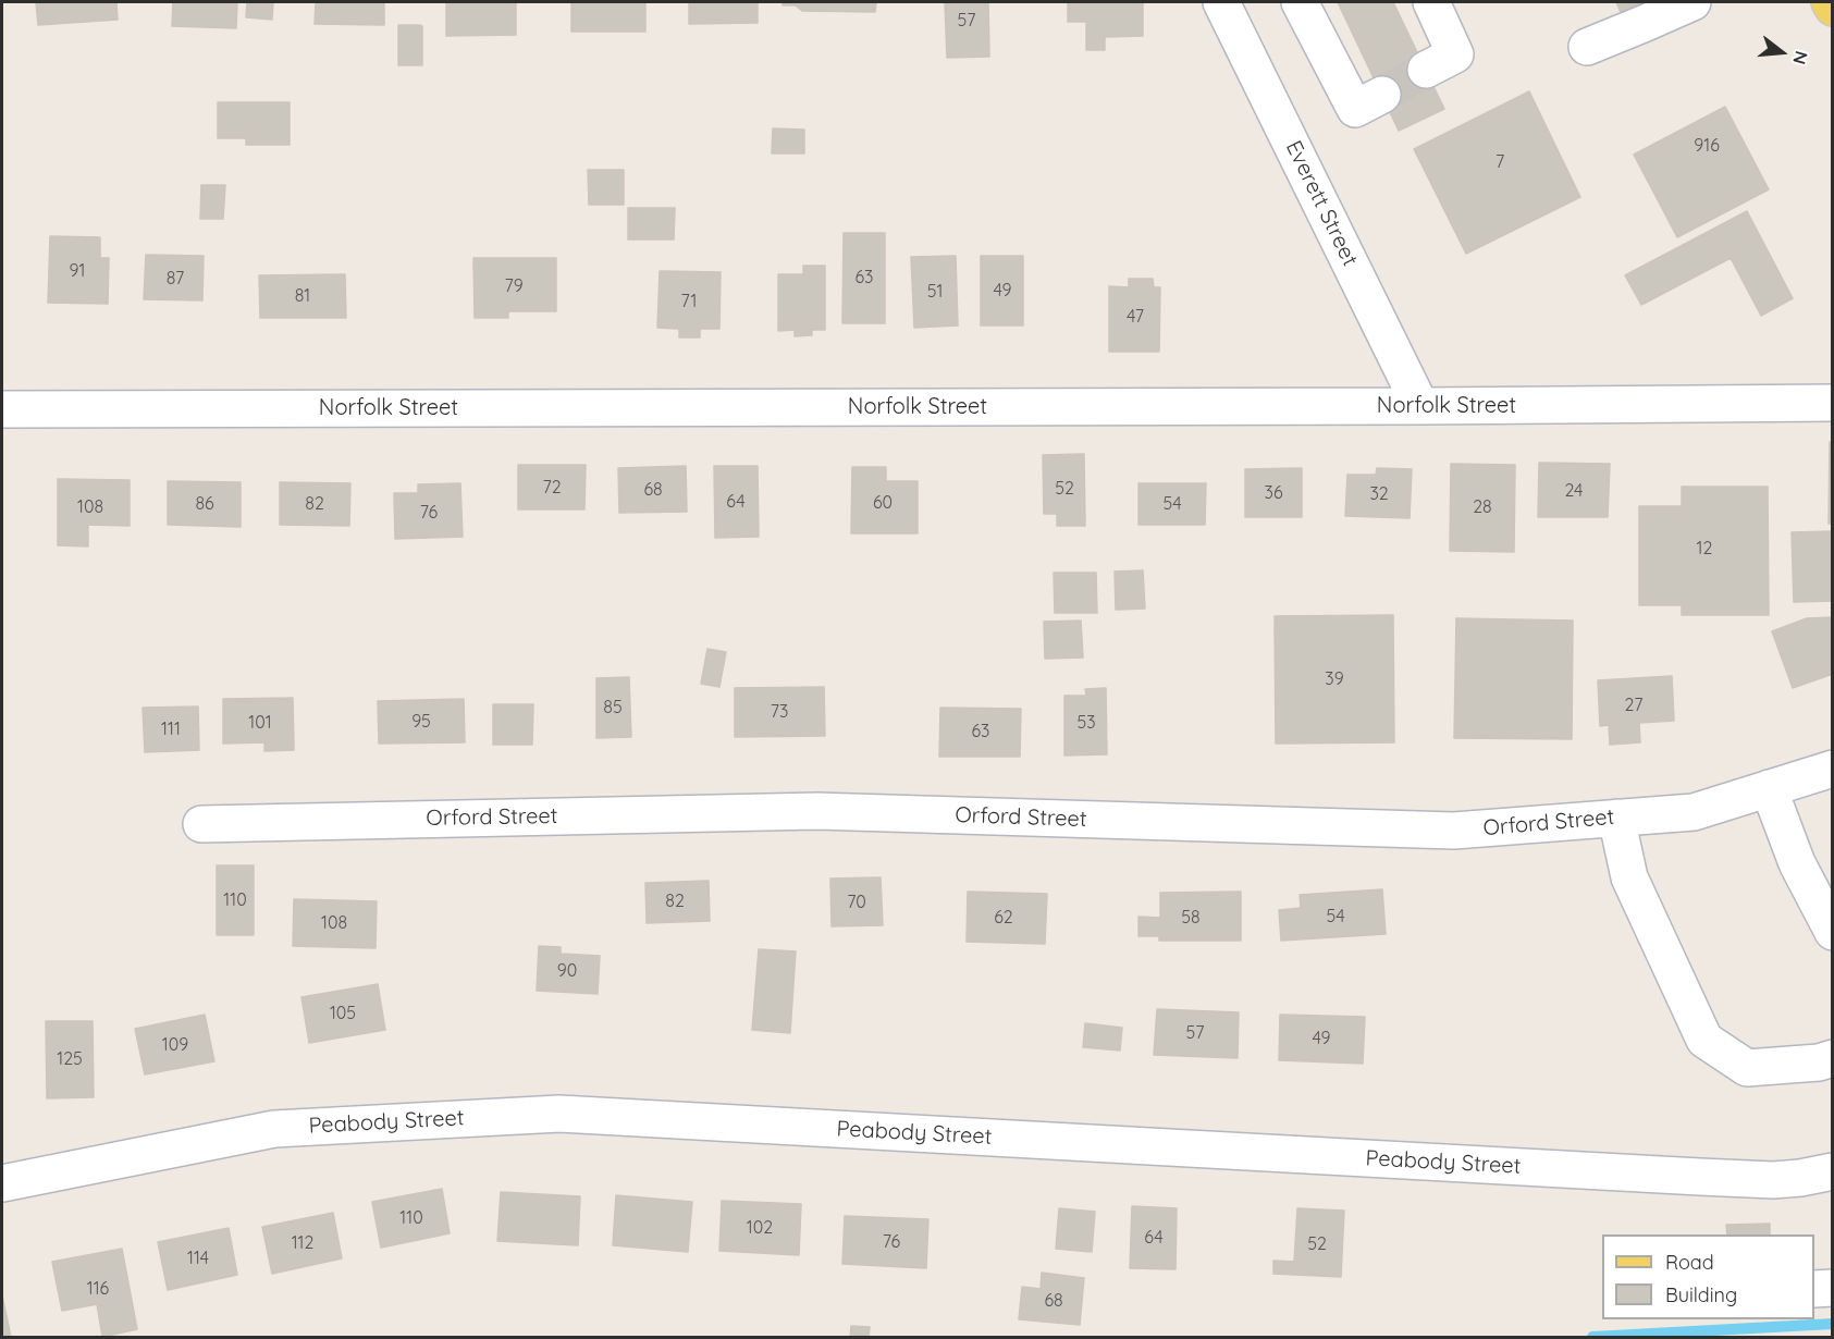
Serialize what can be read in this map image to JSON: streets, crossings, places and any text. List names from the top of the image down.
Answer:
{
  "streets": {
    "street": [
      "Everett Street",
      "Norfolk Street",
      "Orford Street",
      "Peabody Street"
    ]
  },
  "crossings": [
    ["Everett Street", "Norfolk Street"]
  ],
  "house_numbers": [
    "57",
    "916",
    "7",
    "91",
    "63",
    "87",
    "79",
    "49",
    "51",
    "81",
    "71",
    "47",
    "72",
    "52",
    "68",
    "24",
    "36",
    "32",
    "64",
    "60",
    "86",
    "82",
    "54",
    "108",
    "28",
    "76",
    "12",
    "39",
    "27",
    "85",
    "73",
    "95",
    "101",
    "53",
    "111",
    "63",
    "110",
    "82",
    "70",
    "54",
    "62",
    "58",
    "108",
    "90",
    "105",
    "57",
    "49",
    "109",
    "125",
    "110",
    "102",
    "64",
    "76",
    "112",
    "52",
    "114",
    "116",
    "68"
  ],
  "legend": ["Road", "Building"],
  "north": "right"
}
